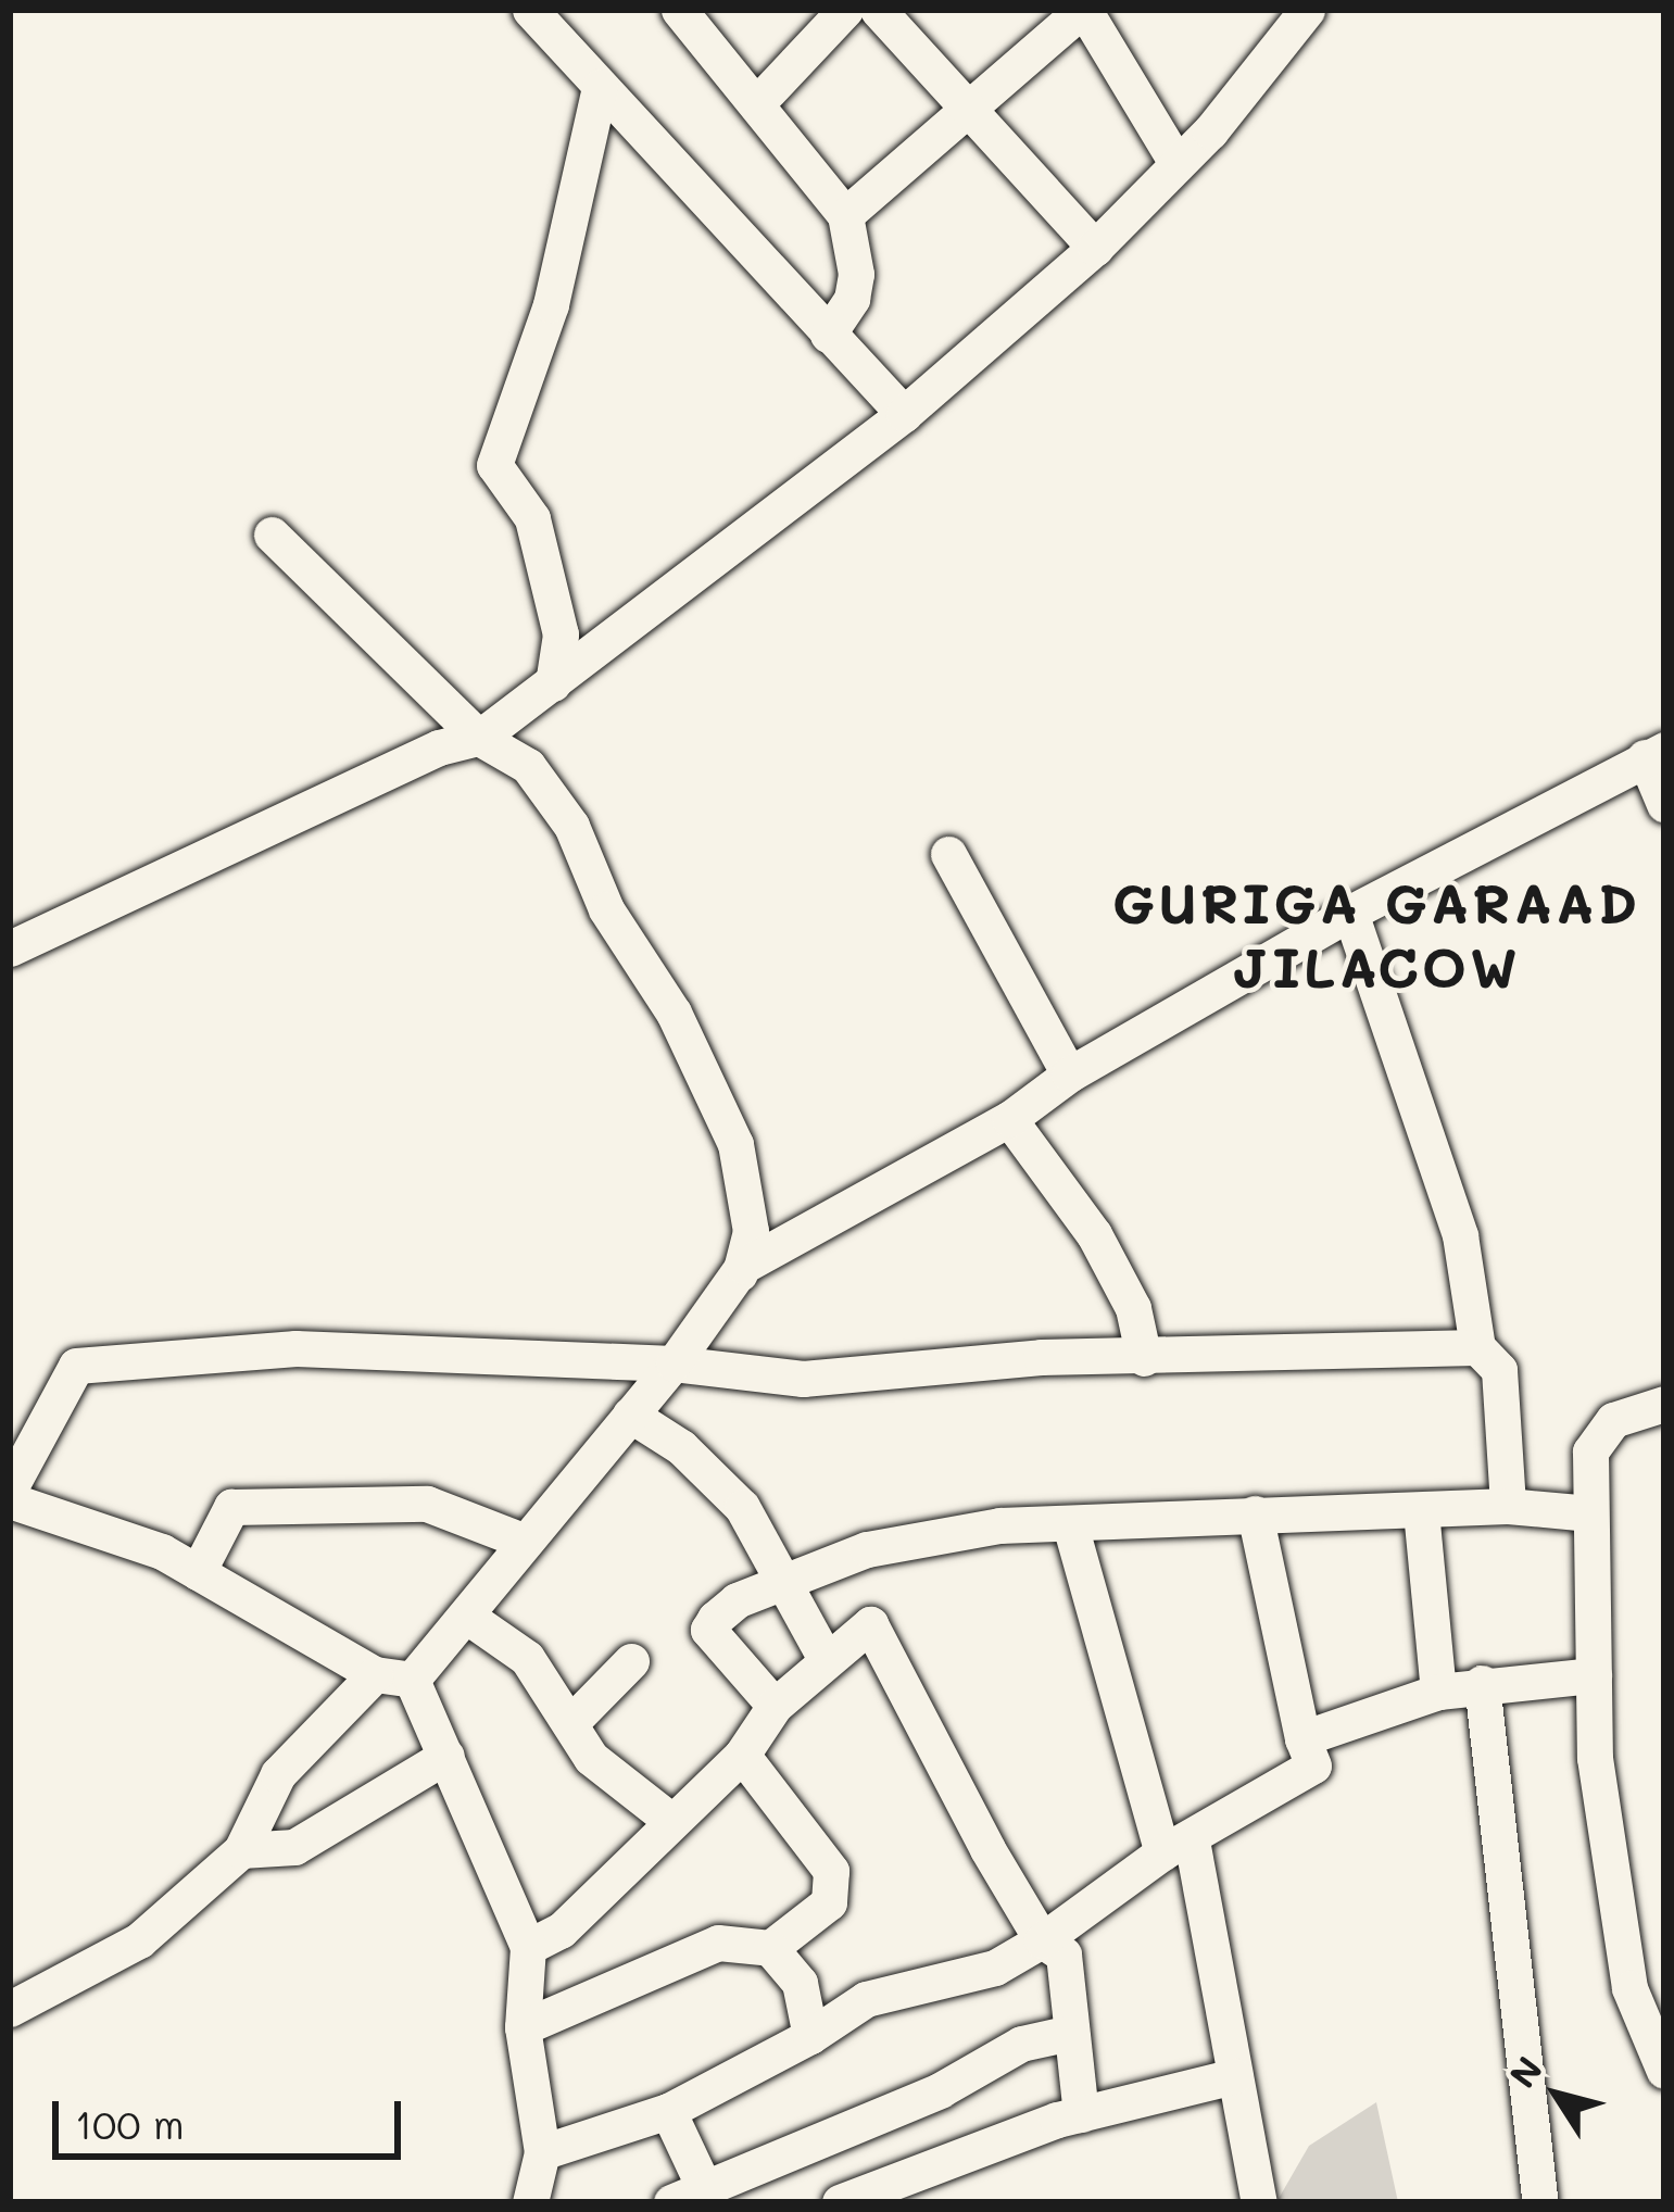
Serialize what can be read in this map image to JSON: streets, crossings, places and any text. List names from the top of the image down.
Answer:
{
  "districts": ["GURIGA GARAAD JILACOW"],
  "scale_bar": "100 m",
  "north": "top left"
}
